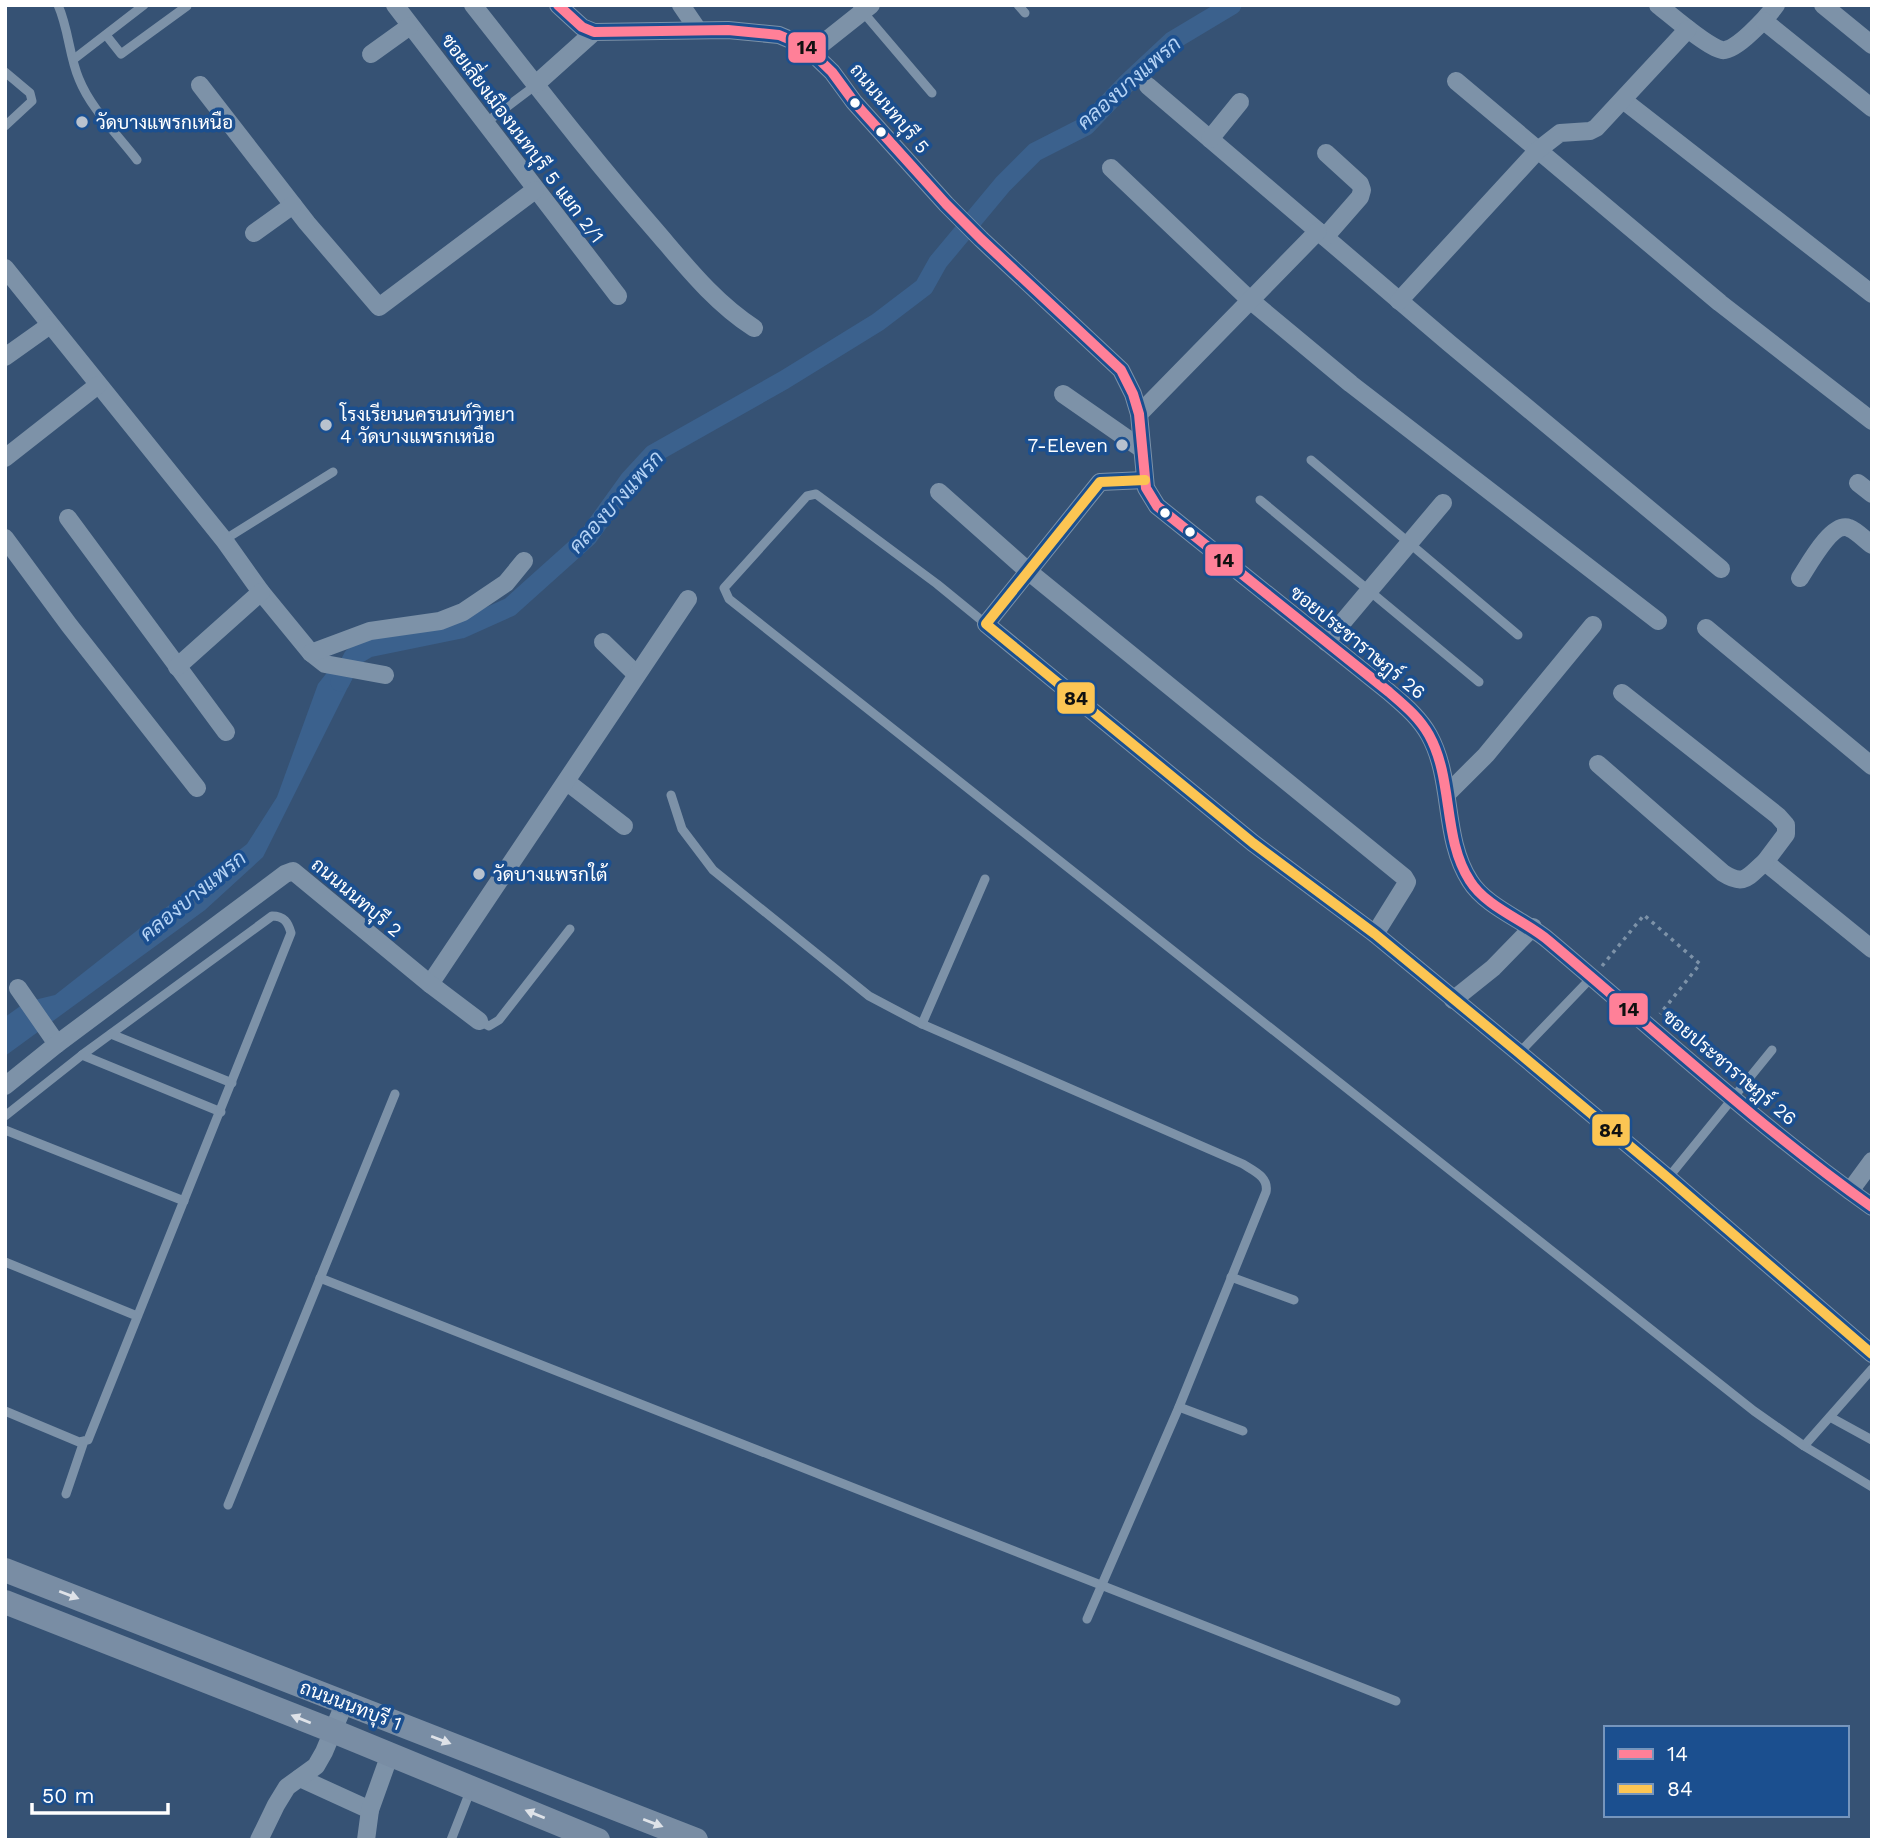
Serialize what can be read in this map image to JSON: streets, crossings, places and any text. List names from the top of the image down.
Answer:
{
  "streets": {
    "main road": ["ถนนนนทบุรี 1"],
    "street": [
      "ถนนนนทบุรี 5",
      "ซอยเลี่ยงเมืองนนทบุรี 5 แยก 2/1",
      "ซอยประชาราษฎร์ 26",
      "ถนนนนทบุรี 2"
    ]
  },
  "crossings": [
    ["ถนนนนทบุรี 5", "ซอยประชาราษฎร์ 26"]
  ],
  "water": ["คลองบางแพรก"],
  "places": [
    "วัดบางแพรกเหนือ",
    "โรงเรียนนครนนท์วิทยา 4 วัดบางแพรกเหนือ",
    "7-Eleven",
    "วัดบางแพรกใต้"
  ],
  "lines": ["transit line 14", "transit line 84"],
  "legend": ["14", "84"],
  "scale_bar": "50 m"
}
